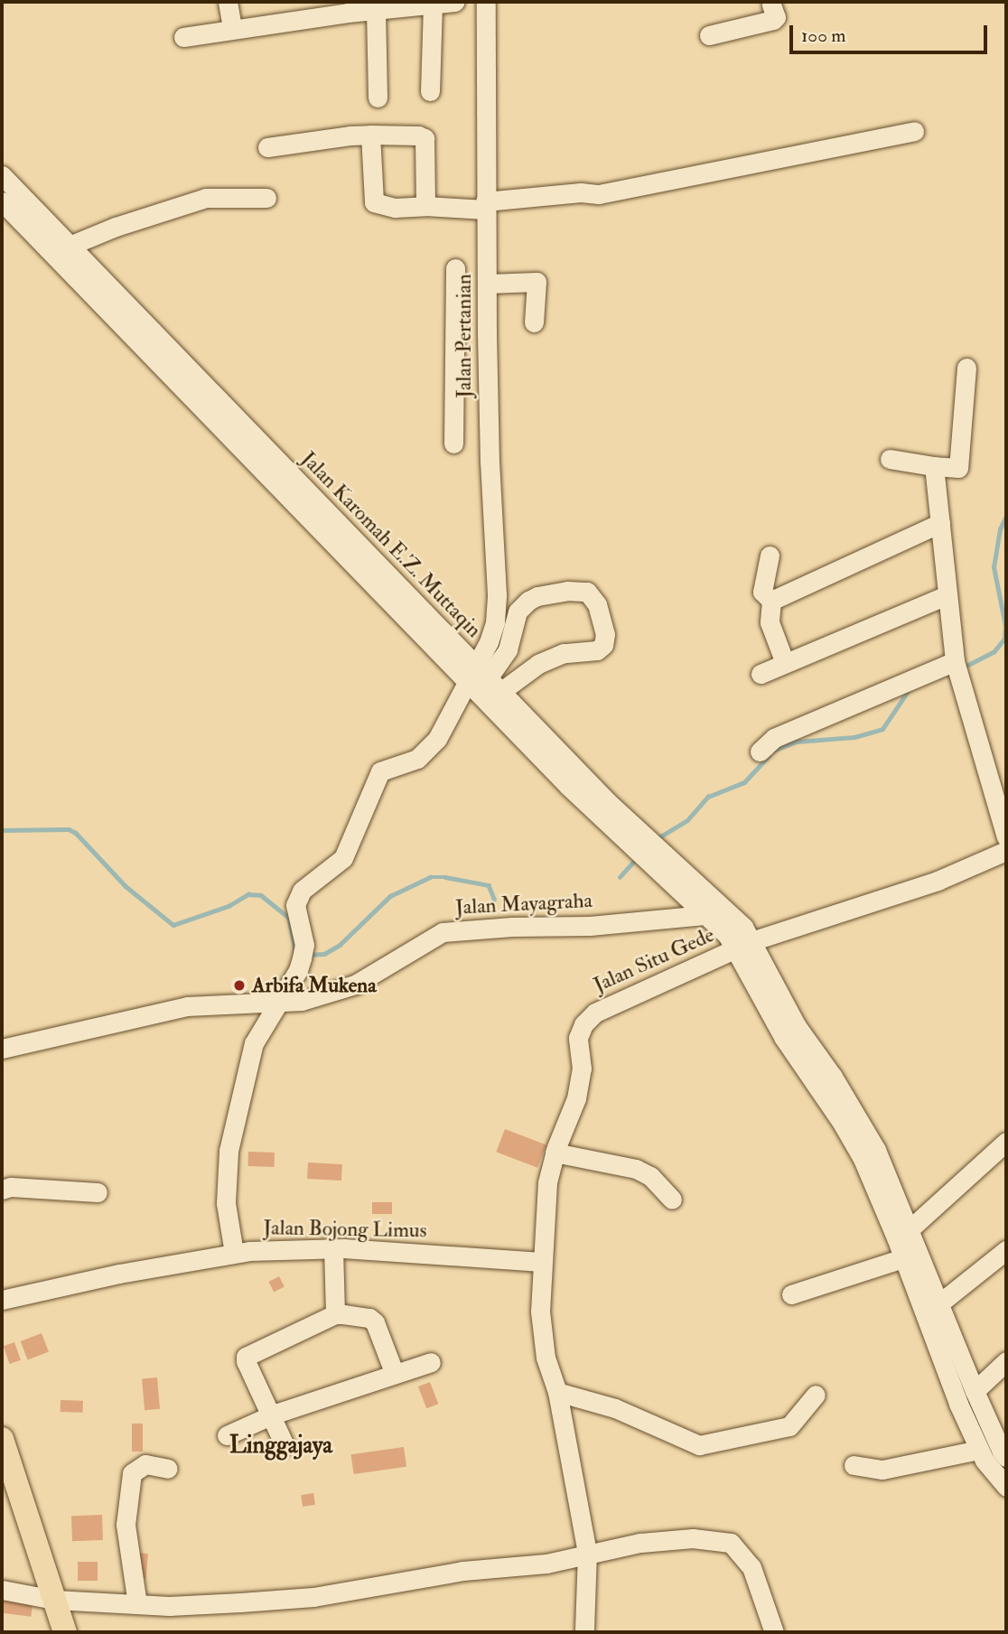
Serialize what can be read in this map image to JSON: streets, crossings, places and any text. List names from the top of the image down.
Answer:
{
  "streets": {
    "street": [
      "Jalan Pertanian",
      "Jalan Karomah E.Z. Muttaqin",
      "Jalan Mayagraha",
      "Jalan Situ Gede",
      "Jalan Bojong Limus"
    ]
  },
  "crossings": [
    ["Jalan Pertanian", "Jalan Karomah E.Z. Muttaqin"],
    ["Jalan Karomah E.Z. Muttaqin", "Jalan Mayagraha"],
    ["Jalan Karomah E.Z. Muttaqin", "Jalan Situ Gede"],
    ["Jalan Situ Gede", "Jalan Bojong Limus"]
  ],
  "districts": ["Linggajaya"],
  "places": ["Arbifa Mukena"],
  "scale_bar": "100 m"
}
